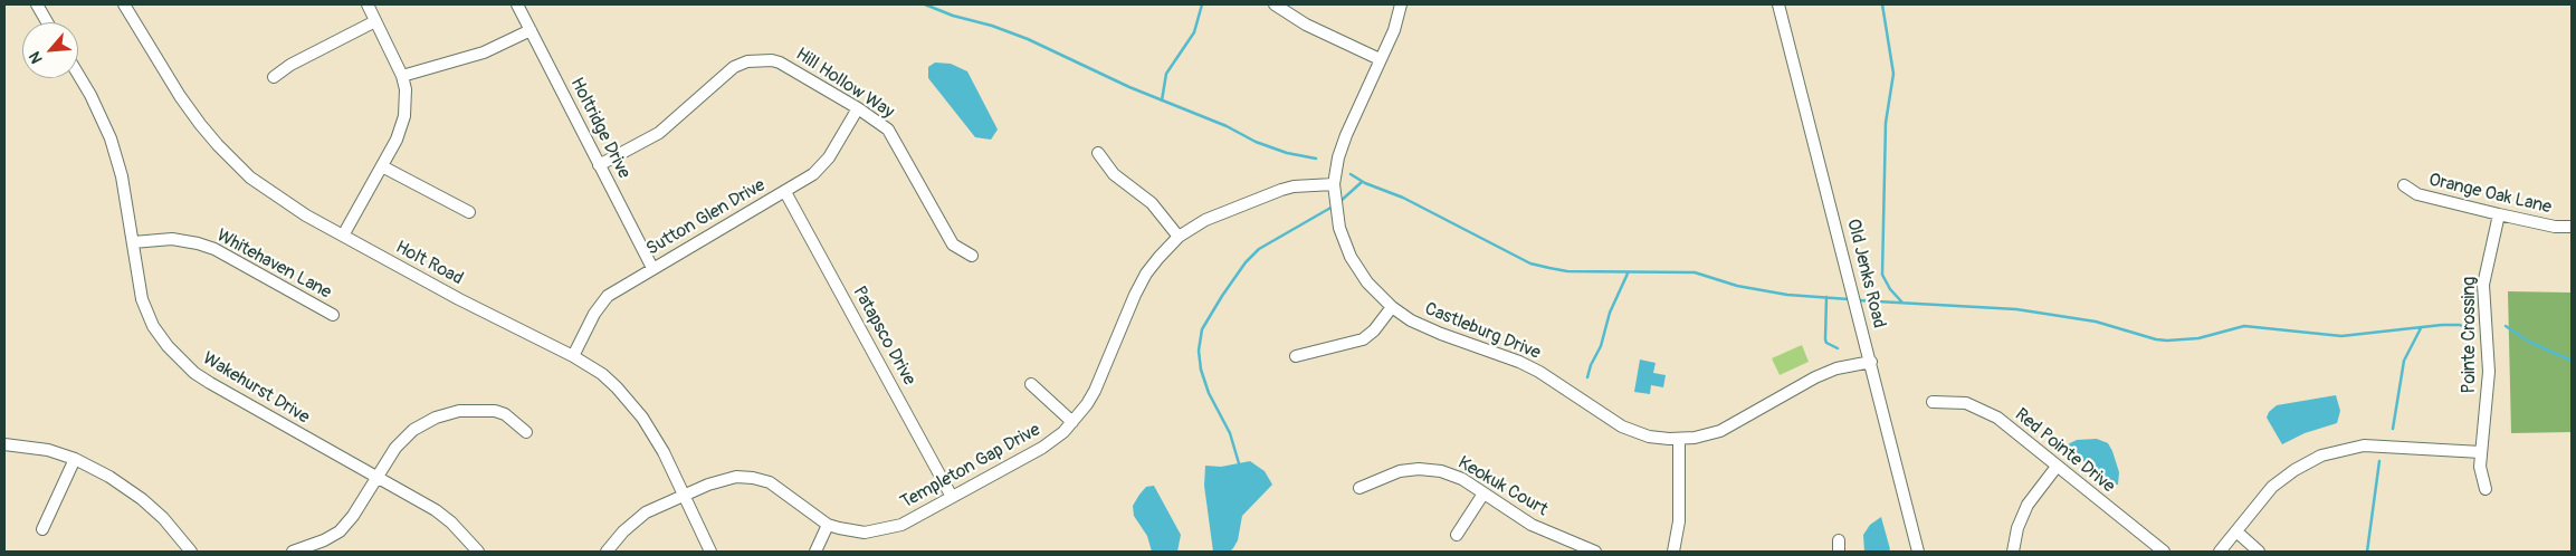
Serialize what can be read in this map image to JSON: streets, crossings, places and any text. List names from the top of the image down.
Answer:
{
  "streets": {
    "street": [
      "Hill Hollow Way",
      "Holtridge Drive",
      "Orange Oak Lane",
      "Sutton Glen Drive",
      "Holt Road",
      "Whitehaven Lane",
      "Old Jenks Road",
      "Castleburg Drive",
      "Pointe Crossing",
      "Patapsco Drive",
      "Wakehurst Drive",
      "Red Pointe Drive",
      "Templeton Gap Drive",
      "Keokuk Court"
    ]
  },
  "crossings": [
    ["Hill Hollow Way", "Holtridge Drive"],
    ["Hill Hollow Way", "Sutton Glen Drive"],
    ["Holtridge Drive", "Sutton Glen Drive"],
    ["Orange Oak Lane", "Pointe Crossing"],
    ["Sutton Glen Drive", "Holt Road"],
    ["Sutton Glen Drive", "Patapsco Drive"],
    ["Holt Road", "Templeton Gap Drive"],
    ["Whitehaven Lane", "Wakehurst Drive"],
    ["Old Jenks Road", "Castleburg Drive"],
    ["Castleburg Drive", "Templeton Gap Drive"],
    ["Patapsco Drive", "Templeton Gap Drive"]
  ],
  "north": "bottom left"
}
